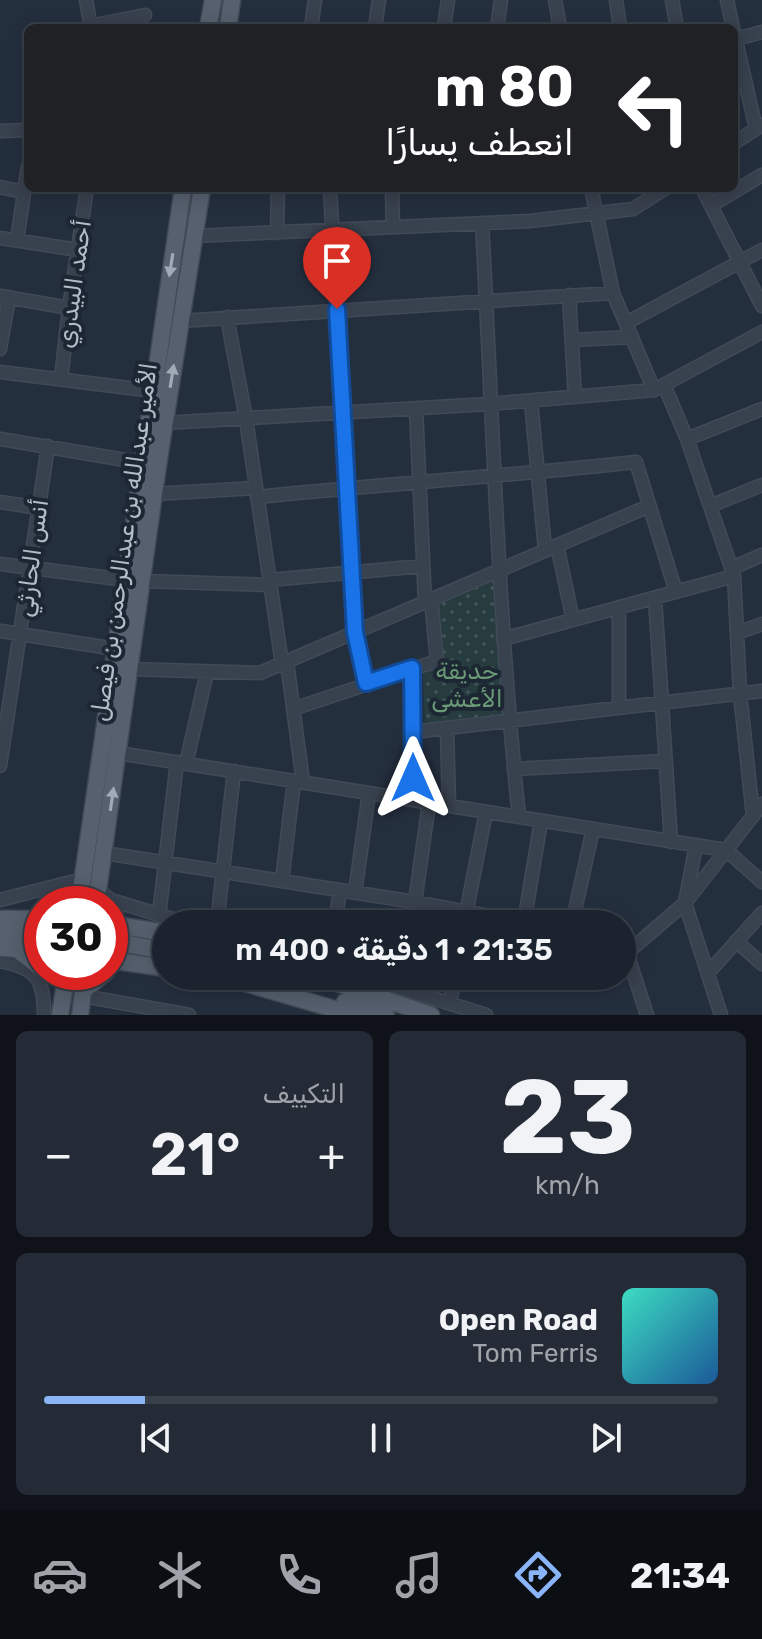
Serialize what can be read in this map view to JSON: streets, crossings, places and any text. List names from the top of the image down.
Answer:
{
  "streets": {
    "main road": ["الأمير عبدالله بن عبدالرحمن بن فيصل"],
    "street": ["أحمد البيدري", "أنس الحارثي"]
  },
  "parks": ["حديقة الأعشى"],
  "page": {
    "turn": ["80 m", "انعطف يسارًا"],
    "limit": "30",
    "trip": "21:35 · 1 دقيقة · 400 m",
    "tile": [
      ["23", "km/h"],
      "التكييف"
    ],
    "heat": ["−", "21°", "+"],
    "song": ["Open Road", "Tom Ferris"],
    "tabs": "21:34"
  }
}
